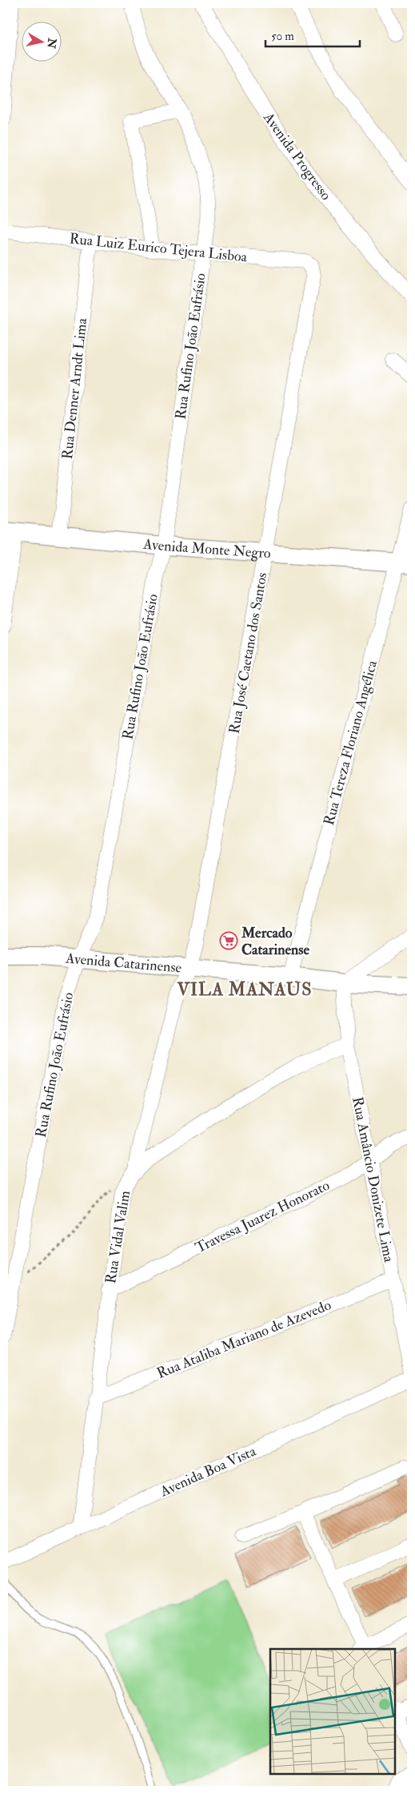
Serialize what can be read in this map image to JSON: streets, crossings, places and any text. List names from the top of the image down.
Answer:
{
  "streets": {
    "street": [
      "Avenida Progresso",
      "Rua Luiz Eurico Tejera Lisboa",
      "Rua Rufino João Eufrásio",
      "Rua Denner Arndt Lima",
      "Avenida Monte Negro",
      "Rua José Caetano dos Santos",
      "Rua Tereza Floriano Angélica",
      "Avenida Catarinense",
      "Rua Amâncio Donizete Lima",
      "Travessa Juarez Honorato",
      "Rua Vidal Valim",
      "Rua Ataliba Mariano de Azevedo",
      "Avenida Boa Vista"
    ]
  },
  "crossings": [
    ["Rua Luiz Eurico Tejera Lisboa", "Rua Rufino João Eufrásio"],
    ["Rua Luiz Eurico Tejera Lisboa", "Rua Denner Arndt Lima"],
    ["Rua Luiz Eurico Tejera Lisboa", "Rua José Caetano dos Santos"],
    ["Rua Rufino João Eufrásio", "Avenida Monte Negro"],
    ["Rua Rufino João Eufrásio", "Avenida Catarinense"],
    ["Rua Denner Arndt Lima", "Avenida Monte Negro"],
    ["Avenida Monte Negro", "Rua José Caetano dos Santos"],
    ["Avenida Monte Negro", "Rua Tereza Floriano Angélica"],
    ["Rua José Caetano dos Santos", "Avenida Catarinense"],
    ["Rua José Caetano dos Santos", "Rua Vidal Valim"],
    ["Rua Tereza Floriano Angélica", "Avenida Catarinense"],
    ["Avenida Catarinense", "Rua Amâncio Donizete Lima"],
    ["Rua Amâncio Donizete Lima", "Travessa Juarez Honorato"],
    ["Rua Amâncio Donizete Lima", "Rua Vidal Valim"],
    ["Rua Amâncio Donizete Lima", "Rua Ataliba Mariano de Azevedo"],
    ["Travessa Juarez Honorato", "Rua Vidal Valim"],
    ["Rua Vidal Valim", "Rua Ataliba Mariano de Azevedo"],
    ["Rua Vidal Valim", "Avenida Boa Vista"]
  ],
  "districts": ["VILA MANAUS"],
  "places": {
    "supermarket": ["Mercado Catarinense"]
  },
  "scale_bar": "50 m",
  "north": "right"
}
